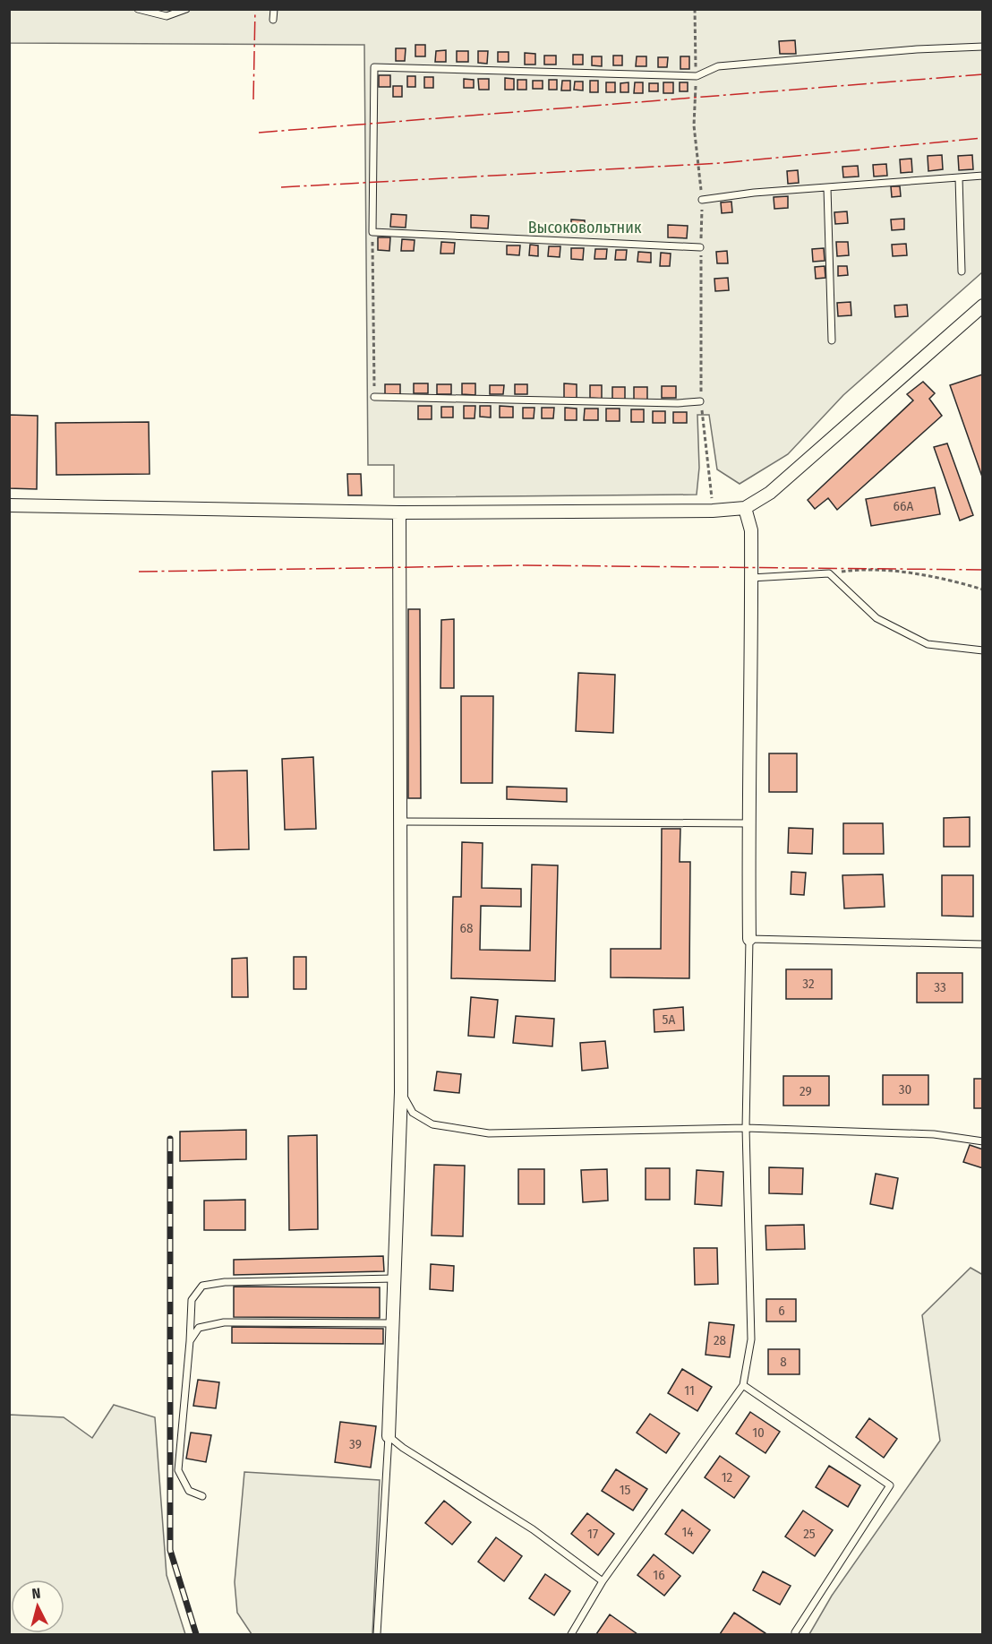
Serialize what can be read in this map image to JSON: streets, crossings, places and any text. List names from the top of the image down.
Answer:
{
  "parks": ["Высоковольтник"],
  "house_numbers": [
    "66А",
    "68",
    "32",
    "33",
    "5А",
    "30",
    "29",
    "6",
    "28",
    "8",
    "11",
    "10",
    "39",
    "12",
    "15",
    "14",
    "17",
    "25",
    "16"
  ],
  "north": "top"
}
